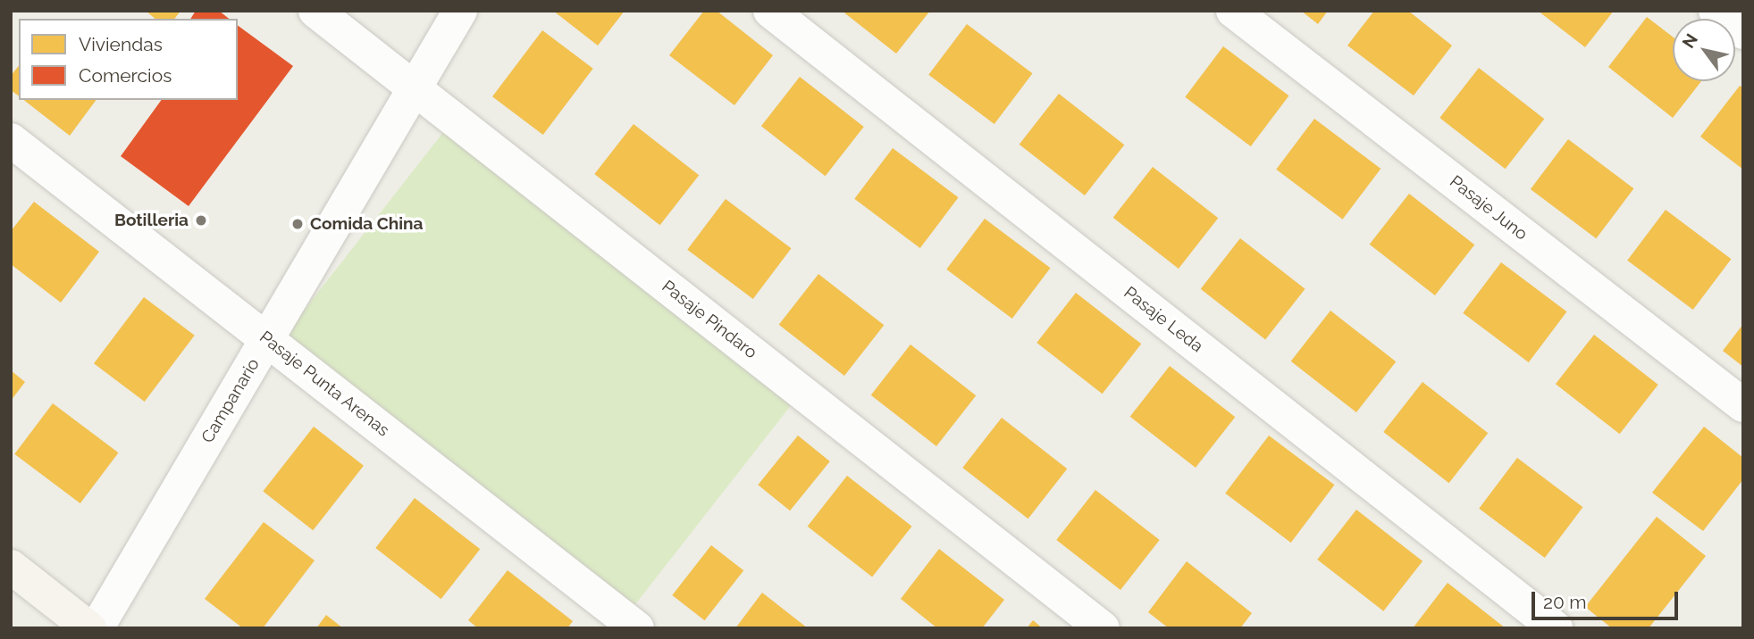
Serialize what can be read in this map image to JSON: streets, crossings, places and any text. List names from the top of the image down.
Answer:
{
  "streets": {
    "street": [
      "Pasaje Juno",
      "Pasaje Pindaro",
      "Pasaje Leda",
      "Pasaje Punta Arenas",
      "Campanario"
    ]
  },
  "crossings": [
    ["Pasaje Pindaro", "Campanario"],
    ["Pasaje Punta Arenas", "Campanario"]
  ],
  "places": ["Botilleria", "Comida China"],
  "legend": ["Viviendas", "Comercios"],
  "scale_bar": "20 m",
  "north": "top left"
}
